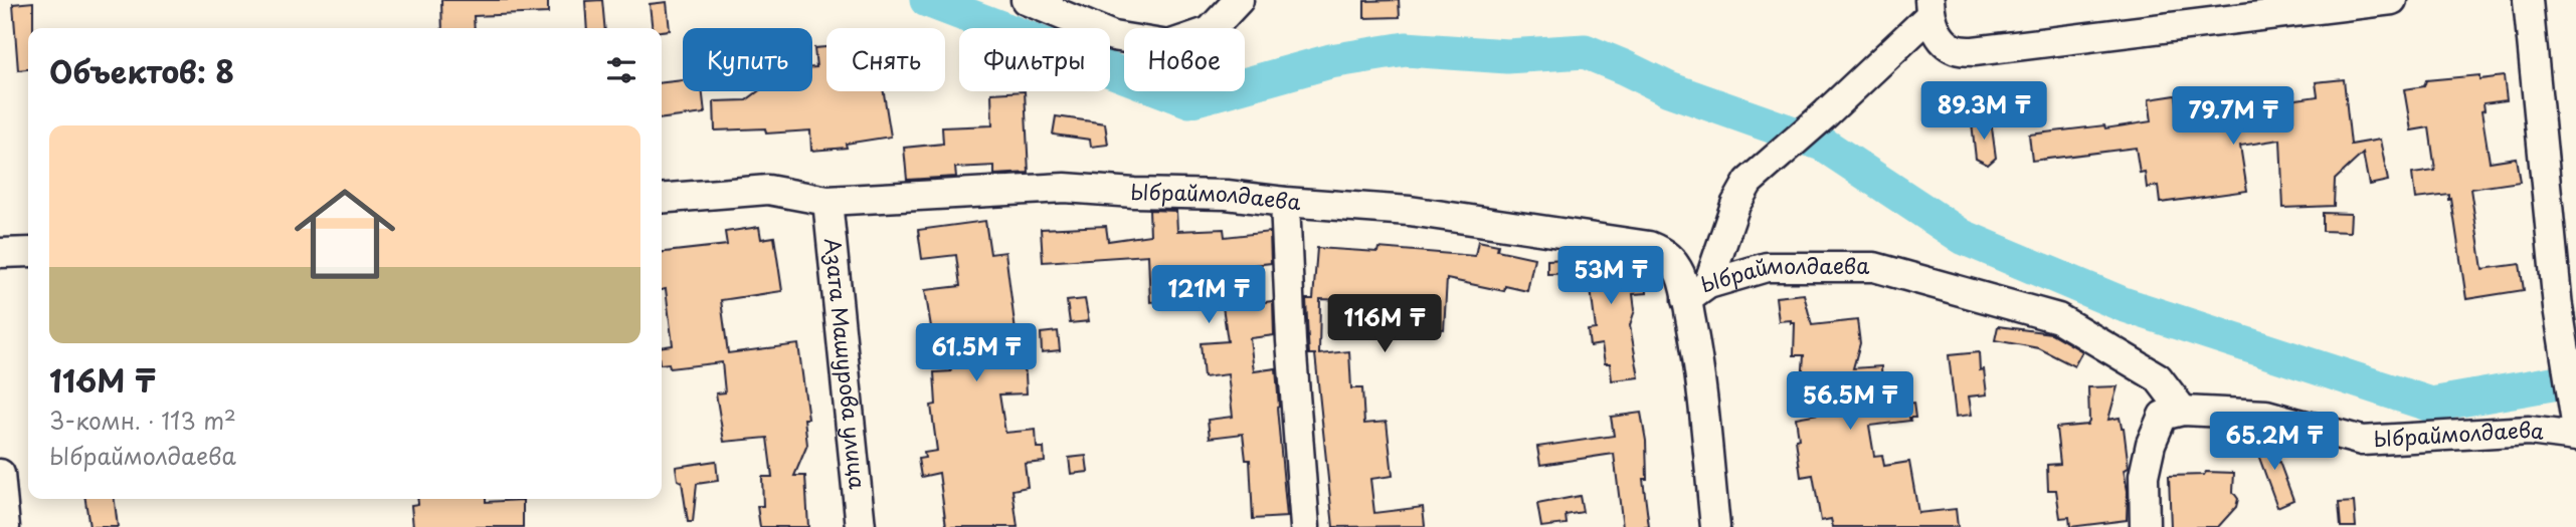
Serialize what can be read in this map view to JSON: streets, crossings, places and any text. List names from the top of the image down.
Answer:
{
  "streets": {
    "street": ["Ыбраймолдаева", "Азата Машурова улица"]
  },
  "crossings": [
    ["Ыбраймолдаева", "Азата Машурова улица"]
  ],
  "page": {
    "chip": [
      "Купить",
      "Снять",
      "Фильтры",
      "Новое"
    ],
    "heading": "Объектов: 8",
    "price": [
      "89.3M ₸",
      "79.7M ₸",
      "53M ₸",
      "121M ₸",
      "116M ₸",
      "61.5M ₸",
      "56.5M ₸",
      "65.2M ₸"
    ],
    "list": [
      {
        "name": "116M ₸",
        "note": "3-комн. · 113 m² · Ыбраймолдаева"
      }
    ]
  }
}
